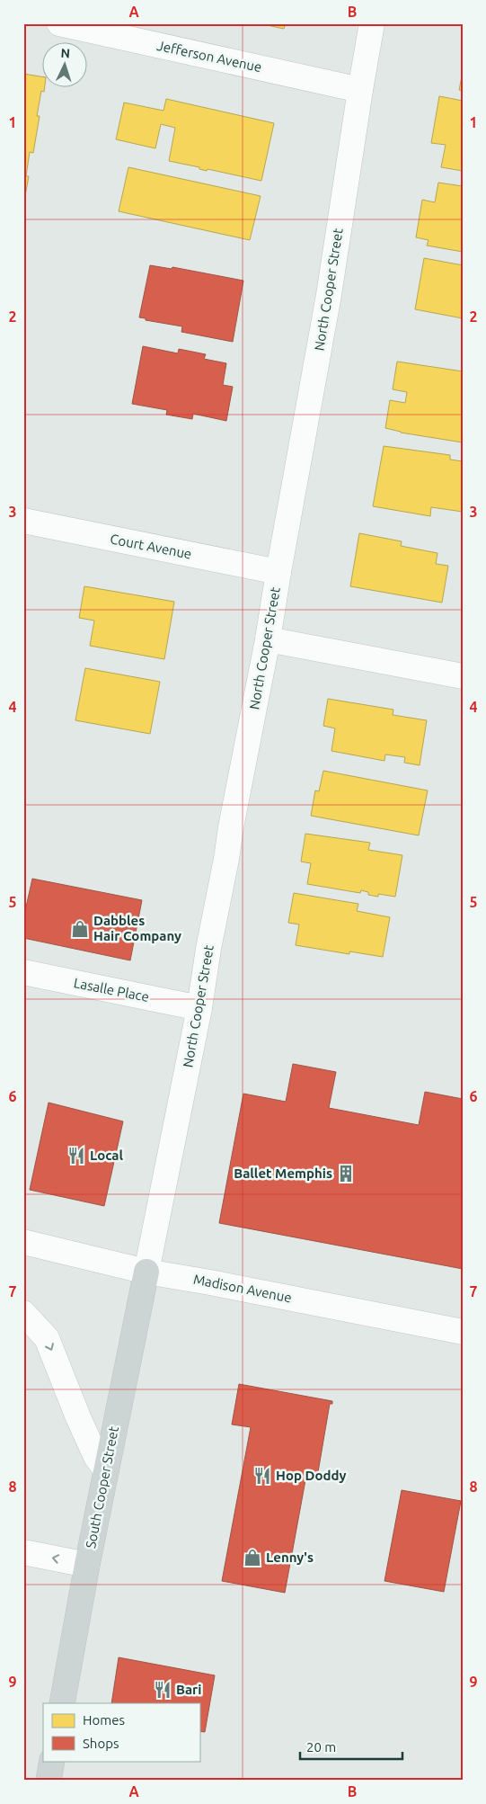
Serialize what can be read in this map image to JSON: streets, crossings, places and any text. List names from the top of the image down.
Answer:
{
  "streets": {
    "main road": ["South Cooper Street"],
    "street": [
      "Jefferson Avenue",
      "North Cooper Street",
      "Court Avenue",
      "Lasalle Place",
      "Madison Avenue"
    ]
  },
  "crossings": [
    ["Jefferson Avenue", "North Cooper Street"],
    ["North Cooper Street", "Court Avenue"],
    ["North Cooper Street", "Lasalle Place"],
    ["North Cooper Street", "Madison Avenue"],
    ["North Cooper Street", "South Cooper Street"],
    ["Madison Avenue", "South Cooper Street"]
  ],
  "places": {
    "shop": ["Dabbles Hair Company", "Lenny's"],
    "restaurant": ["Local", "Hop Doddy", "Bari"],
    "building": ["Ballet Memphis"]
  },
  "legend": ["Homes", "Shops"],
  "scale_bar": "20 m",
  "north": "top",
  "grid": {
    "columns": ["A", "B"],
    "rows": [
      "1",
      "2",
      "3",
      "4",
      "5",
      "6",
      "7",
      "8",
      "9"
    ]
  }
}
